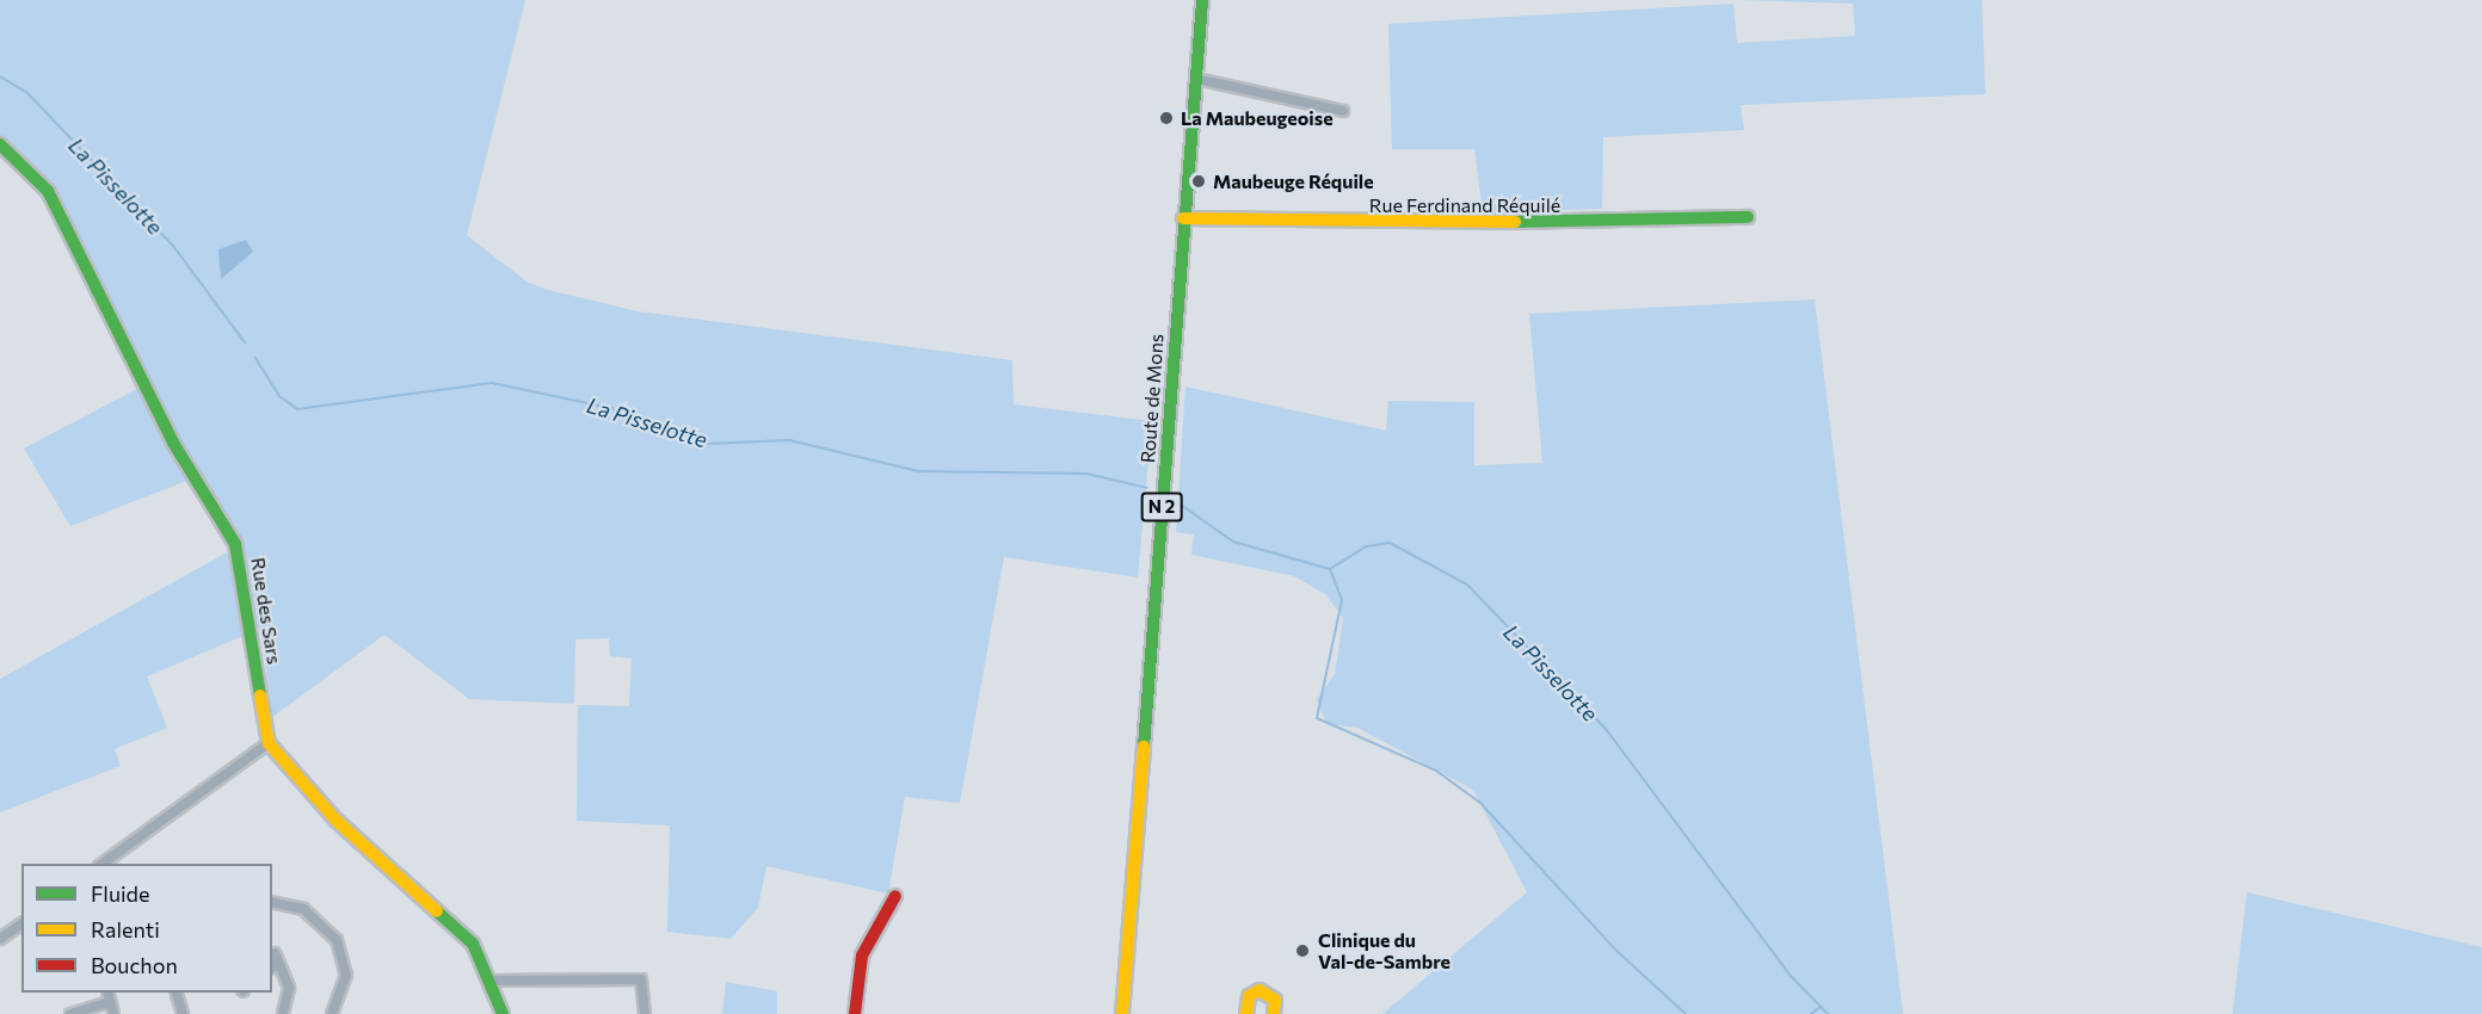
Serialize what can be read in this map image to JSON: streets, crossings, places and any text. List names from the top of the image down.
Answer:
{
  "streets": {
    "street": [
      "Rue Ferdinand Réquilé",
      "Route de Mons",
      "N 2",
      "Rue des Sars"
    ]
  },
  "crossings": [
    ["Rue Ferdinand Réquilé", "Route de Mons"]
  ],
  "water": ["La Pisselotte"],
  "places": ["La Maubeugeoise", "Maubeuge Réquile", "Clinique du Val-de-Sambre"],
  "legend": ["Fluide", "Ralenti", "Bouchon"]
}
